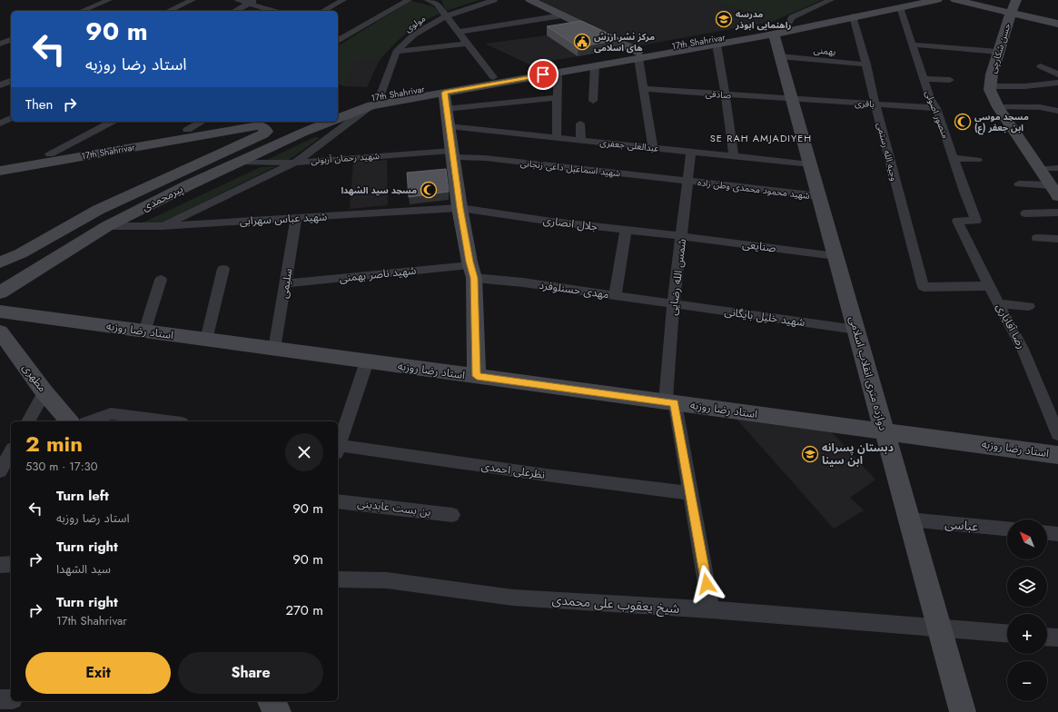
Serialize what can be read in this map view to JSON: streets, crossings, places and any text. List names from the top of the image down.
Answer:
{
  "streets": {
    "main road": [
      "17th Shahrivar",
      "حسن شکارچی",
      "پیرمحمدی",
      "استاد رضا روزبه",
      "دوازده متری انقلاب اسلامی",
      "مطهری"
    ],
    "street": [
      "مولوی",
      "بهمنی",
      "صادقی",
      "باقری",
      "منصور اصولی",
      "عبدالعلی جعفری",
      "وجیه الله رستمی",
      "شهید رحمان آربونی",
      "شهید اسماعیل داعی زنجانی",
      "شهید محمود محمدی وطن زاده",
      "شهید عباس سهرابی",
      "جلال انصاری",
      "صنایعی",
      "شهید ناصر بهمنی",
      "شمس الله رضایی",
      "سلیمی",
      "مهدی حسنلوفرد",
      "شهید خلیل بایگانی",
      "رضا آقایاری",
      "نظرعلی احمدی",
      "بن بست عابدینی",
      "عباسی",
      "شیخ یعقوب علی محمدی"
    ]
  },
  "crossings": [
    ["مولوی", "17th Shahrivar"],
    ["مولوی", "پیرمحمدی"],
    ["17th Shahrivar", "منصور اصولی"],
    ["17th Shahrivar", "وجیه الله رستمی"],
    ["17th Shahrivar", "پیرمحمدی"],
    ["17th Shahrivar", "دوازده متری انقلاب اسلامی"],
    ["بهمنی", "وجیه الله رستمی"],
    ["بهمنی", "دوازده متری انقلاب اسلامی"],
    ["صادقی", "باقری"],
    ["صادقی", "دوازده متری انقلاب اسلامی"],
    ["باقری", "منصور اصولی"],
    ["باقری", "وجیه الله رستمی"],
    ["باقری", "دوازده متری انقلاب اسلامی"],
    ["منصور اصولی", "رضا آقایاری"],
    ["عبدالعلی جعفری", "شمس الله رضایی"],
    ["عبدالعلی جعفری", "دوازده متری انقلاب اسلامی"],
    ["وجیه الله رستمی", "رضا آقایاری"],
    ["شهید رحمان آربونی", "شهید اسماعیل داعی زنجانی"],
    ["شهید رحمان آربونی", "پیرمحمدی"],
    ["شهید اسماعیل داعی زنجانی", "شهید محمود محمدی وطن زاده"],
    ["شهید اسماعیل داعی زنجانی", "شمس الله رضایی"],
    ["شهید محمود محمدی وطن زاده", "شمس الله رضایی"],
    ["شهید محمود محمدی وطن زاده", "دوازده متری انقلاب اسلامی"],
    ["پیرمحمدی", "شهید عباس سهرابی"],
    ["شهید عباس سهرابی", "جلال انصاری"],
    ["شهید عباس سهرابی", "سلیمی"],
    ["جلال انصاری", "صنایعی"],
    ["جلال انصاری", "شمس الله رضایی"],
    ["صنایعی", "شمس الله رضایی"],
    ["صنایعی", "دوازده متری انقلاب اسلامی"],
    ["شهید ناصر بهمنی", "سلیمی"],
    ["شهید ناصر بهمنی", "مهدی حسنلوفرد"],
    ["شمس الله رضایی", "مهدی حسنلوفرد"],
    ["شمس الله رضایی", "شهید خلیل بایگانی"],
    ["شمس الله رضایی", "استاد رضا روزبه"],
    ["شمس الله رضایی", "نظرعلی احمدی"],
    ["شمس الله رضایی", "شیخ یعقوب علی محمدی"],
    ["سلیمی", "استاد رضا روزبه"],
    ["مهدی حسنلوفرد", "شهید خلیل بایگانی"],
    ["شهید خلیل بایگانی", "دوازده متری انقلاب اسلامی"],
    ["استاد رضا روزبه", "دوازده متری انقلاب اسلامی"],
    ["دوازده متری انقلاب اسلامی", "عباسی"],
    ["دوازده متری انقلاب اسلامی", "شیخ یعقوب علی محمدی"]
  ],
  "districts": ["SE RAH AMJADIYEH"],
  "places": {
    "school or university": ["مدرسه راهنمایی ابوذر", "دبستان پسرانه ابن سینا"],
    "public building": ["مرکز نشر ارزش های اسلامی"],
    "mosque": ["مسجد موسی ابن جعفر (ع)", "مسجد سید الشهدا"]
  },
  "north": "top left",
  "page": {
    "turn": ["90 m", "استاد رضا روزبه"],
    "then": "Then",
    "heading": ["2 min", "530 m · 17:30"],
    "list": [
      {
        "name": "Turn left",
        "note": "استاد رضا روزبه",
        "value": "90 m"
      },
      {
        "name": "Turn right",
        "note": "سید الشهدا",
        "value": "90 m"
      },
      {
        "name": "Turn right",
        "note": "17th Shahrivar",
        "value": "270 m"
      }
    ],
    "map_buttons": ["+", "−"],
    "buttons": ["Exit", "Share"]
  }
}
